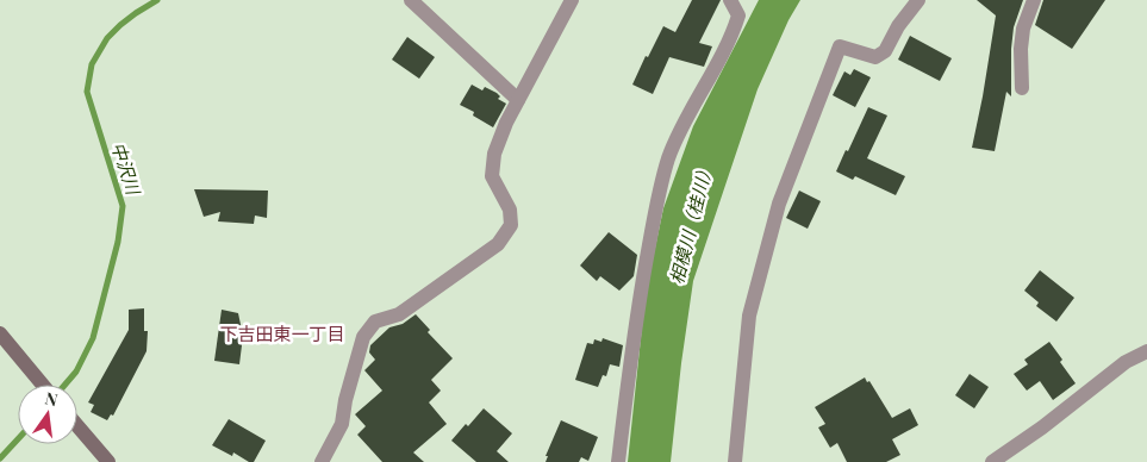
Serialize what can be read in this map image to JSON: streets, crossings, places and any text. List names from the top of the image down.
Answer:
{
  "districts": ["下吉田東一丁目"],
  "water": ["中沢川", "相模川（桂川）"],
  "north": "top"
}
